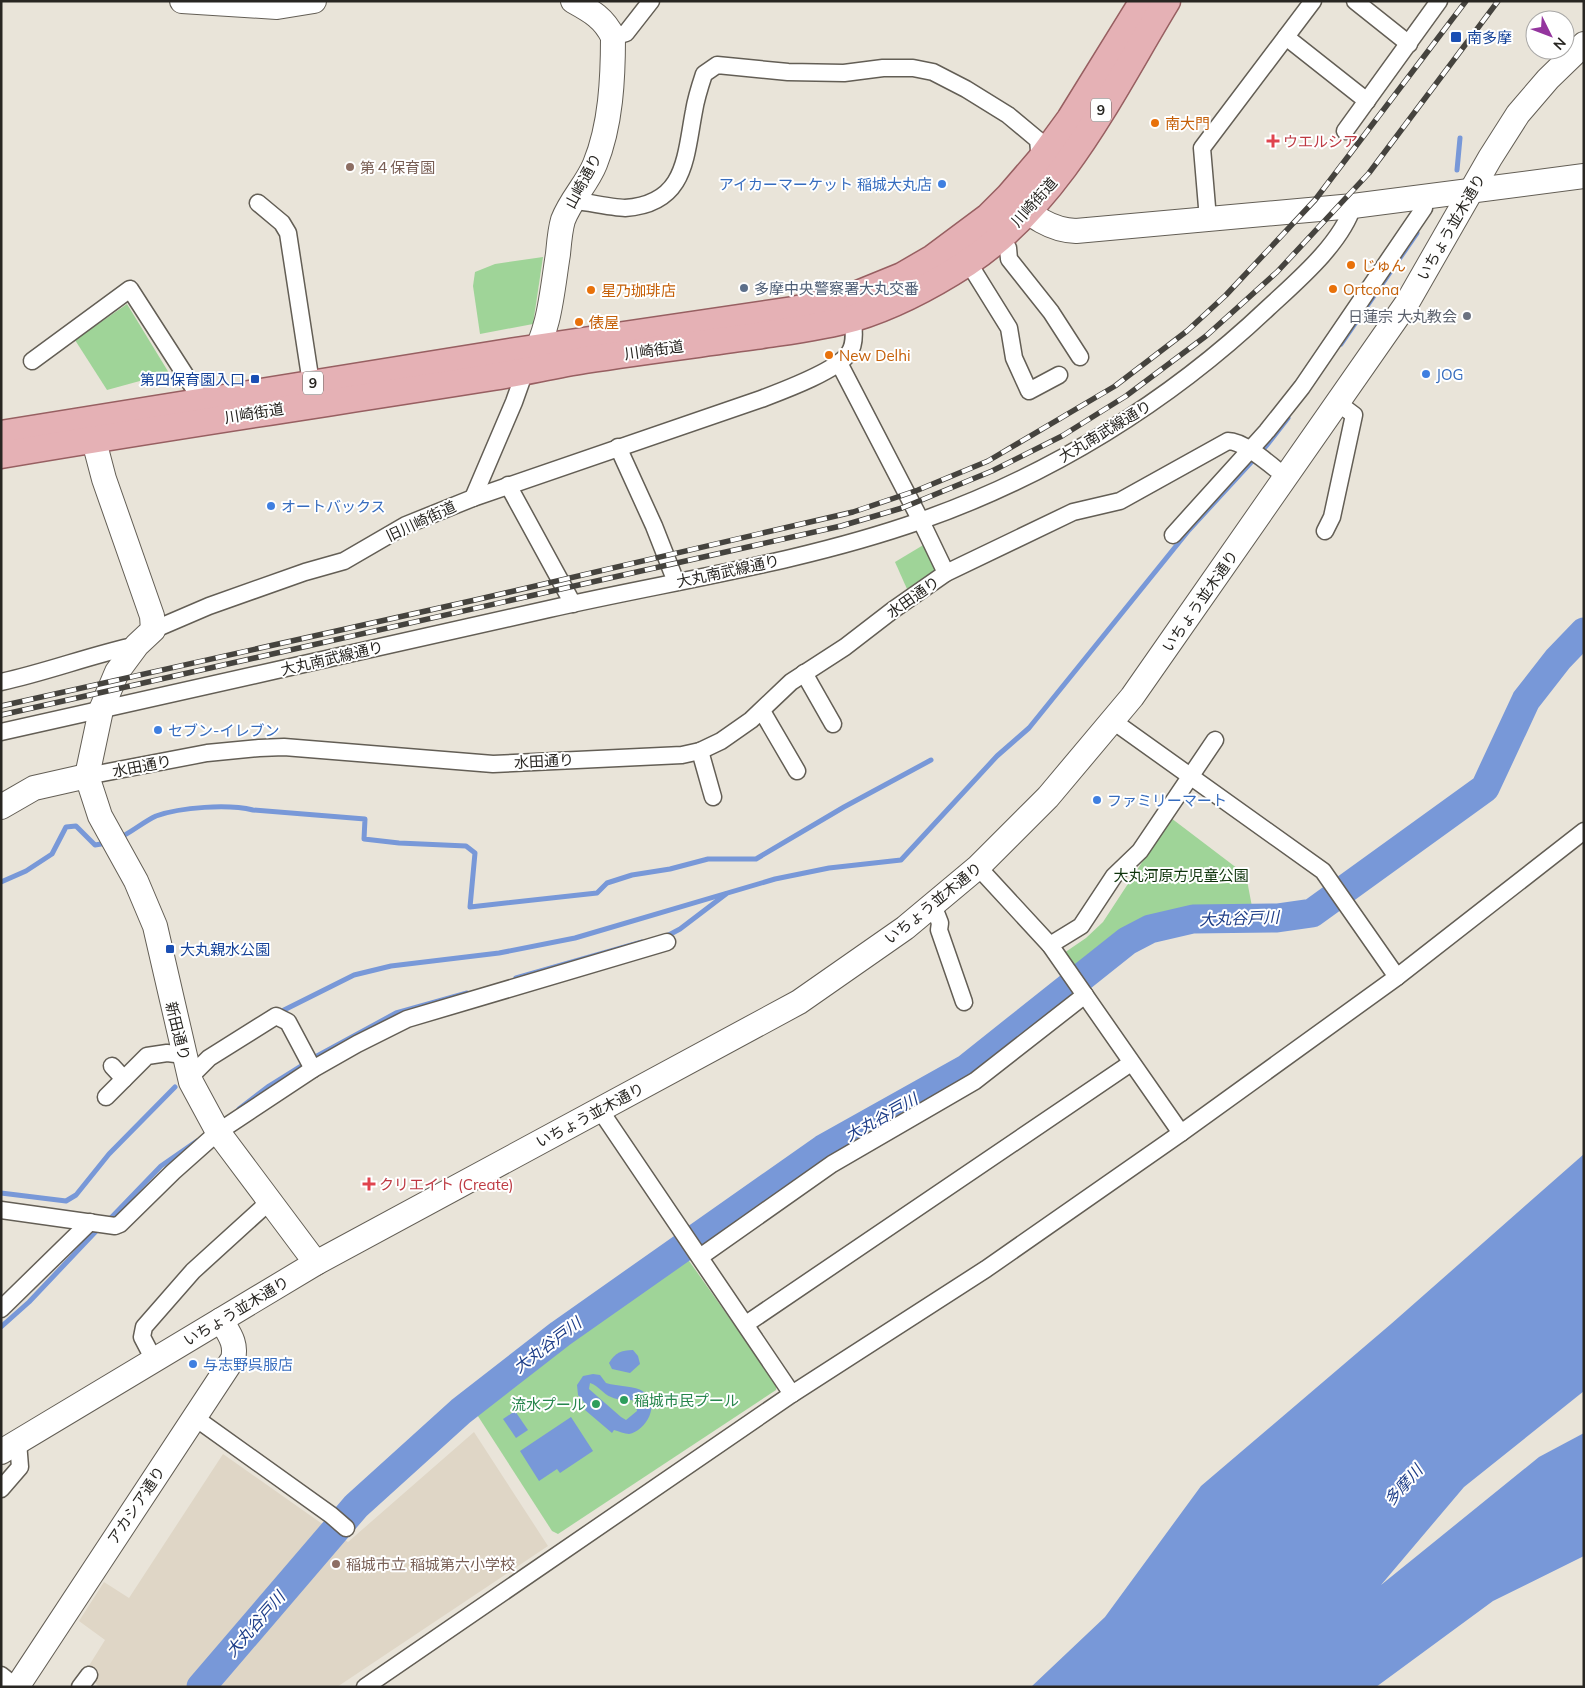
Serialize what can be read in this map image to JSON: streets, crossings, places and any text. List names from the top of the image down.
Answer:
{
  "streets": {
    "main road": ["9", "川崎街道"],
    "street": [
      "山崎通り",
      "いちょう並木通り",
      "大丸南武線通り",
      "旧川崎街道",
      "水田通り",
      "新田通り",
      "アカシア通り"
    ]
  },
  "crossings": [
    ["山崎通り", "川崎街道"],
    ["川崎街道", "旧川崎街道"],
    ["いちょう並木通り", "新田通り"],
    ["いちょう並木通り", "アカシア通り"],
    ["水田通り", "新田通り"]
  ],
  "water": ["大丸谷戸川", "多摩川"],
  "parks": ["大丸河原方児童公園"],
  "places": {
    "transit": ["南多摩", "第四保育園入口", "大丸親水公園"],
    "other": [
      "南大門",
      "第４保育園",
      "アイカーマーケット 稲城大丸店",
      "じゅん",
      "多摩中央警察署大丸交番",
      "Ortcona",
      "星乃珈琲店",
      "日蓮宗 大丸教会",
      "俵屋",
      "New Delhi",
      "JOG",
      "オートバックス",
      "セブン-イレブン",
      "ファミリーマート",
      "与志野呉服店",
      "稲城市民プール",
      "流水プール",
      "稲城市立 稲城第六小学校"
    ],
    "health": ["ウエルシア", "クリエイト (Create)"]
  },
  "north": "bottom right"
}
